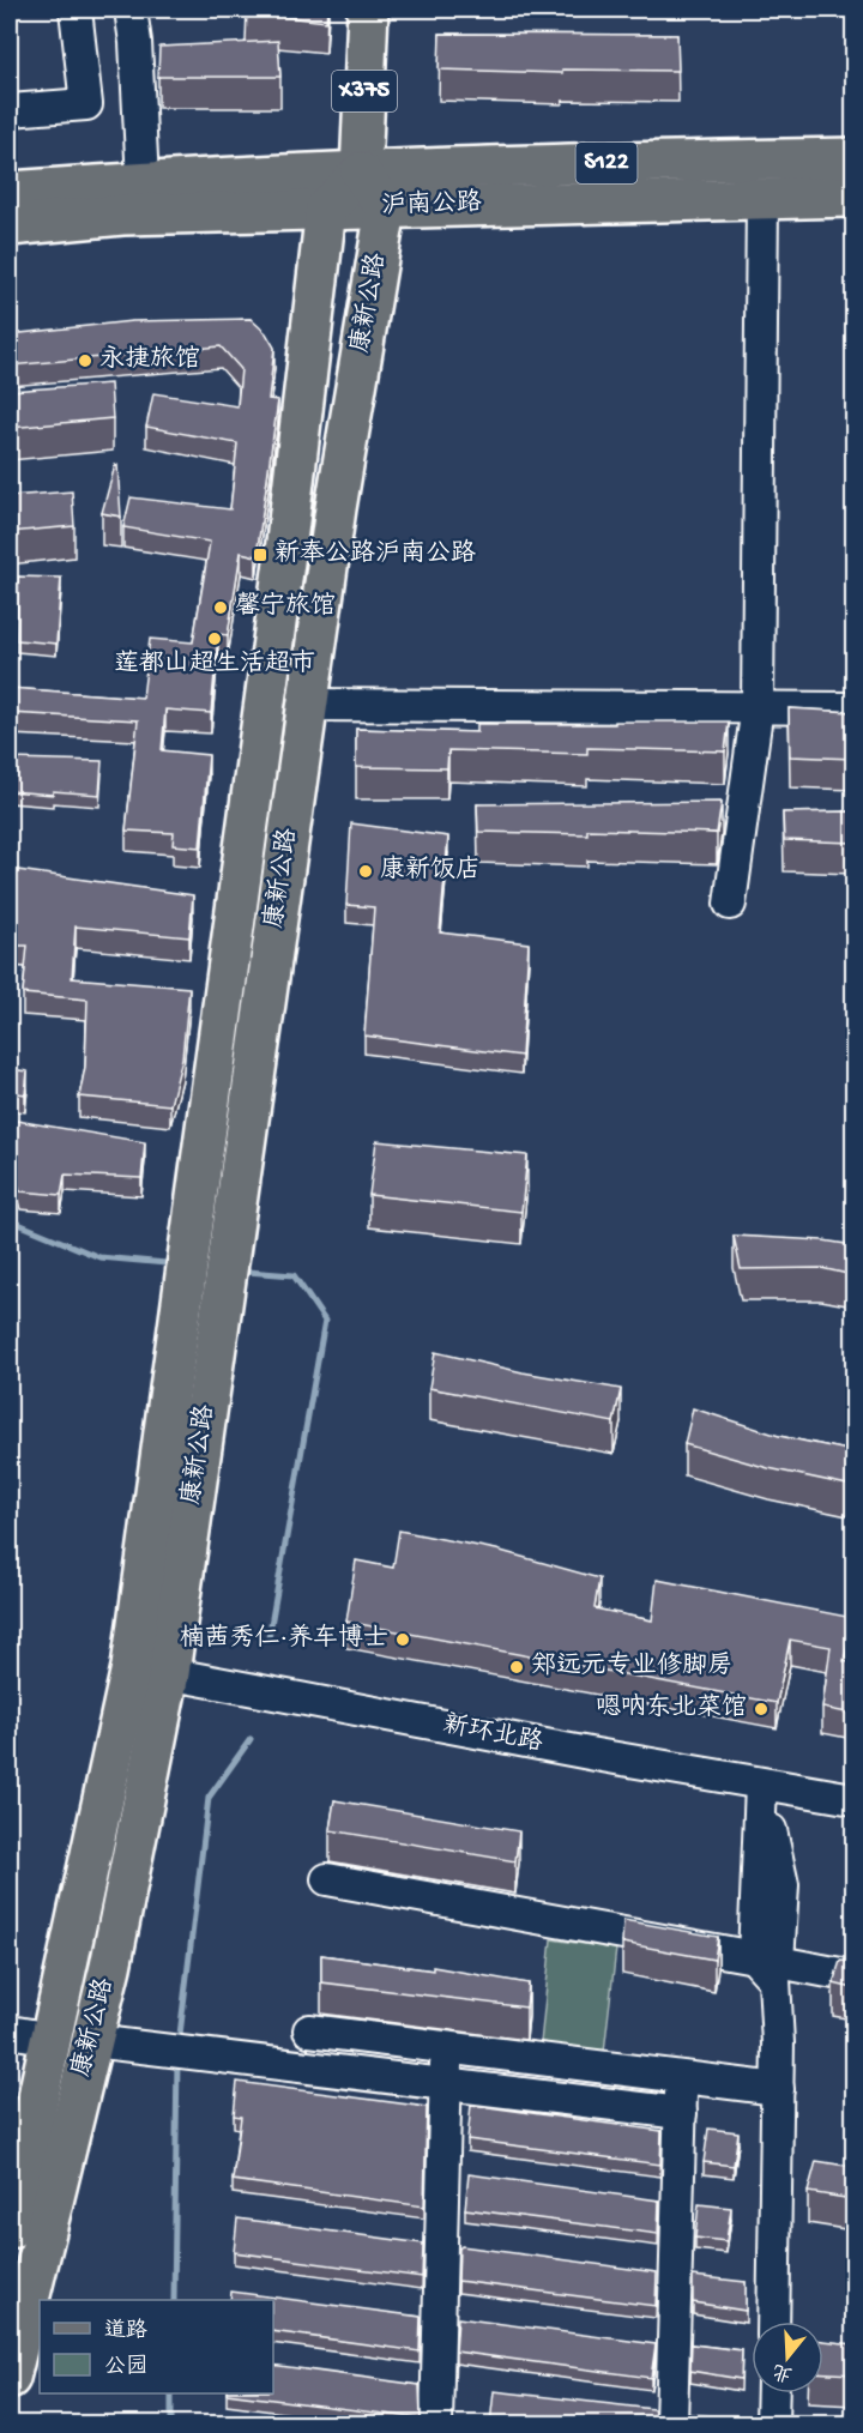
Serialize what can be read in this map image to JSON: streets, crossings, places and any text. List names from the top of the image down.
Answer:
{
  "streets": {
    "main road": [
      "X375",
      "S122",
      "沪南公路",
      "康新公路"
    ],
    "street": ["新环北路"]
  },
  "crossings": [
    ["X375", "沪南公路"],
    ["沪南公路", "康新公路"],
    ["康新公路", "新环北路"]
  ],
  "places": {
    "other": [
      "永捷旅馆",
      "馨宁旅馆",
      "莲都山超生活超市",
      "康新饭店",
      "楠茜秀仁·养车博士",
      "郑远元专业修脚房",
      "嗯呐东北菜馆"
    ],
    "transit": ["新奉公路沪南公路"]
  },
  "legend": ["道路", "公园"],
  "north": "bottom"
}
